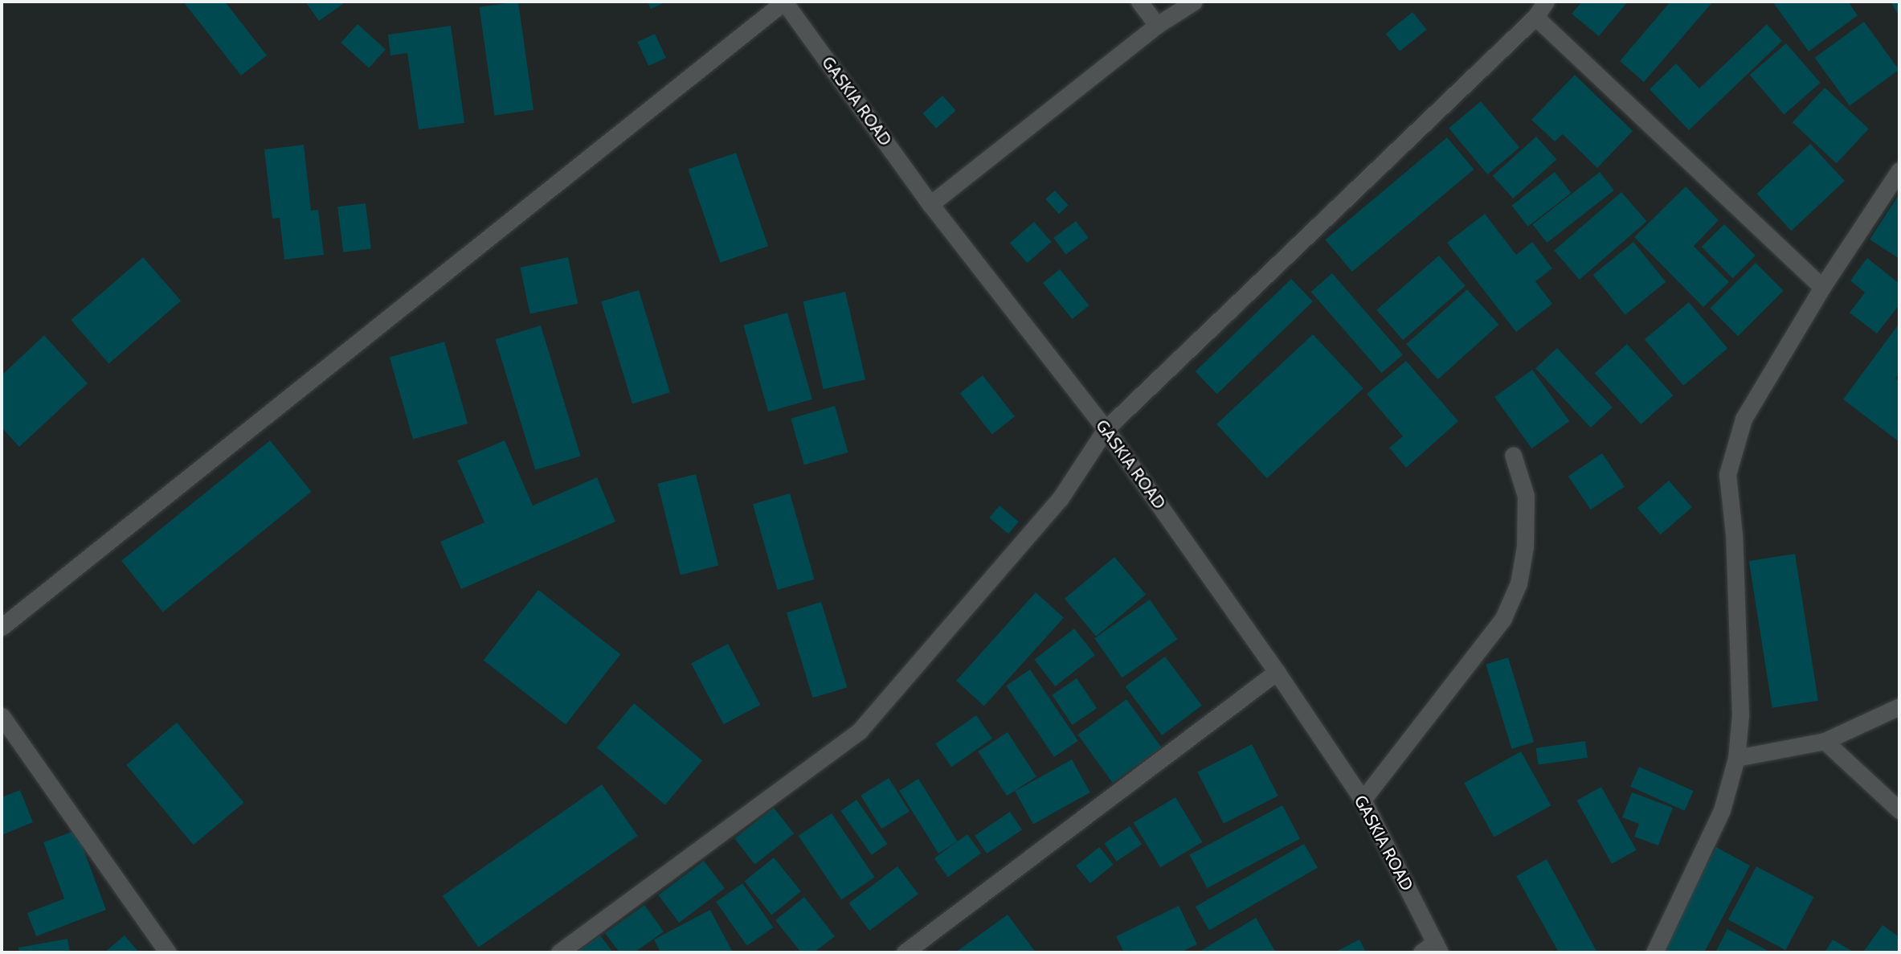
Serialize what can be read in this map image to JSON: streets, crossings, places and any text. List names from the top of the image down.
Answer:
{
  "streets": {
    "street": ["GASKIA ROAD"]
  }
}
